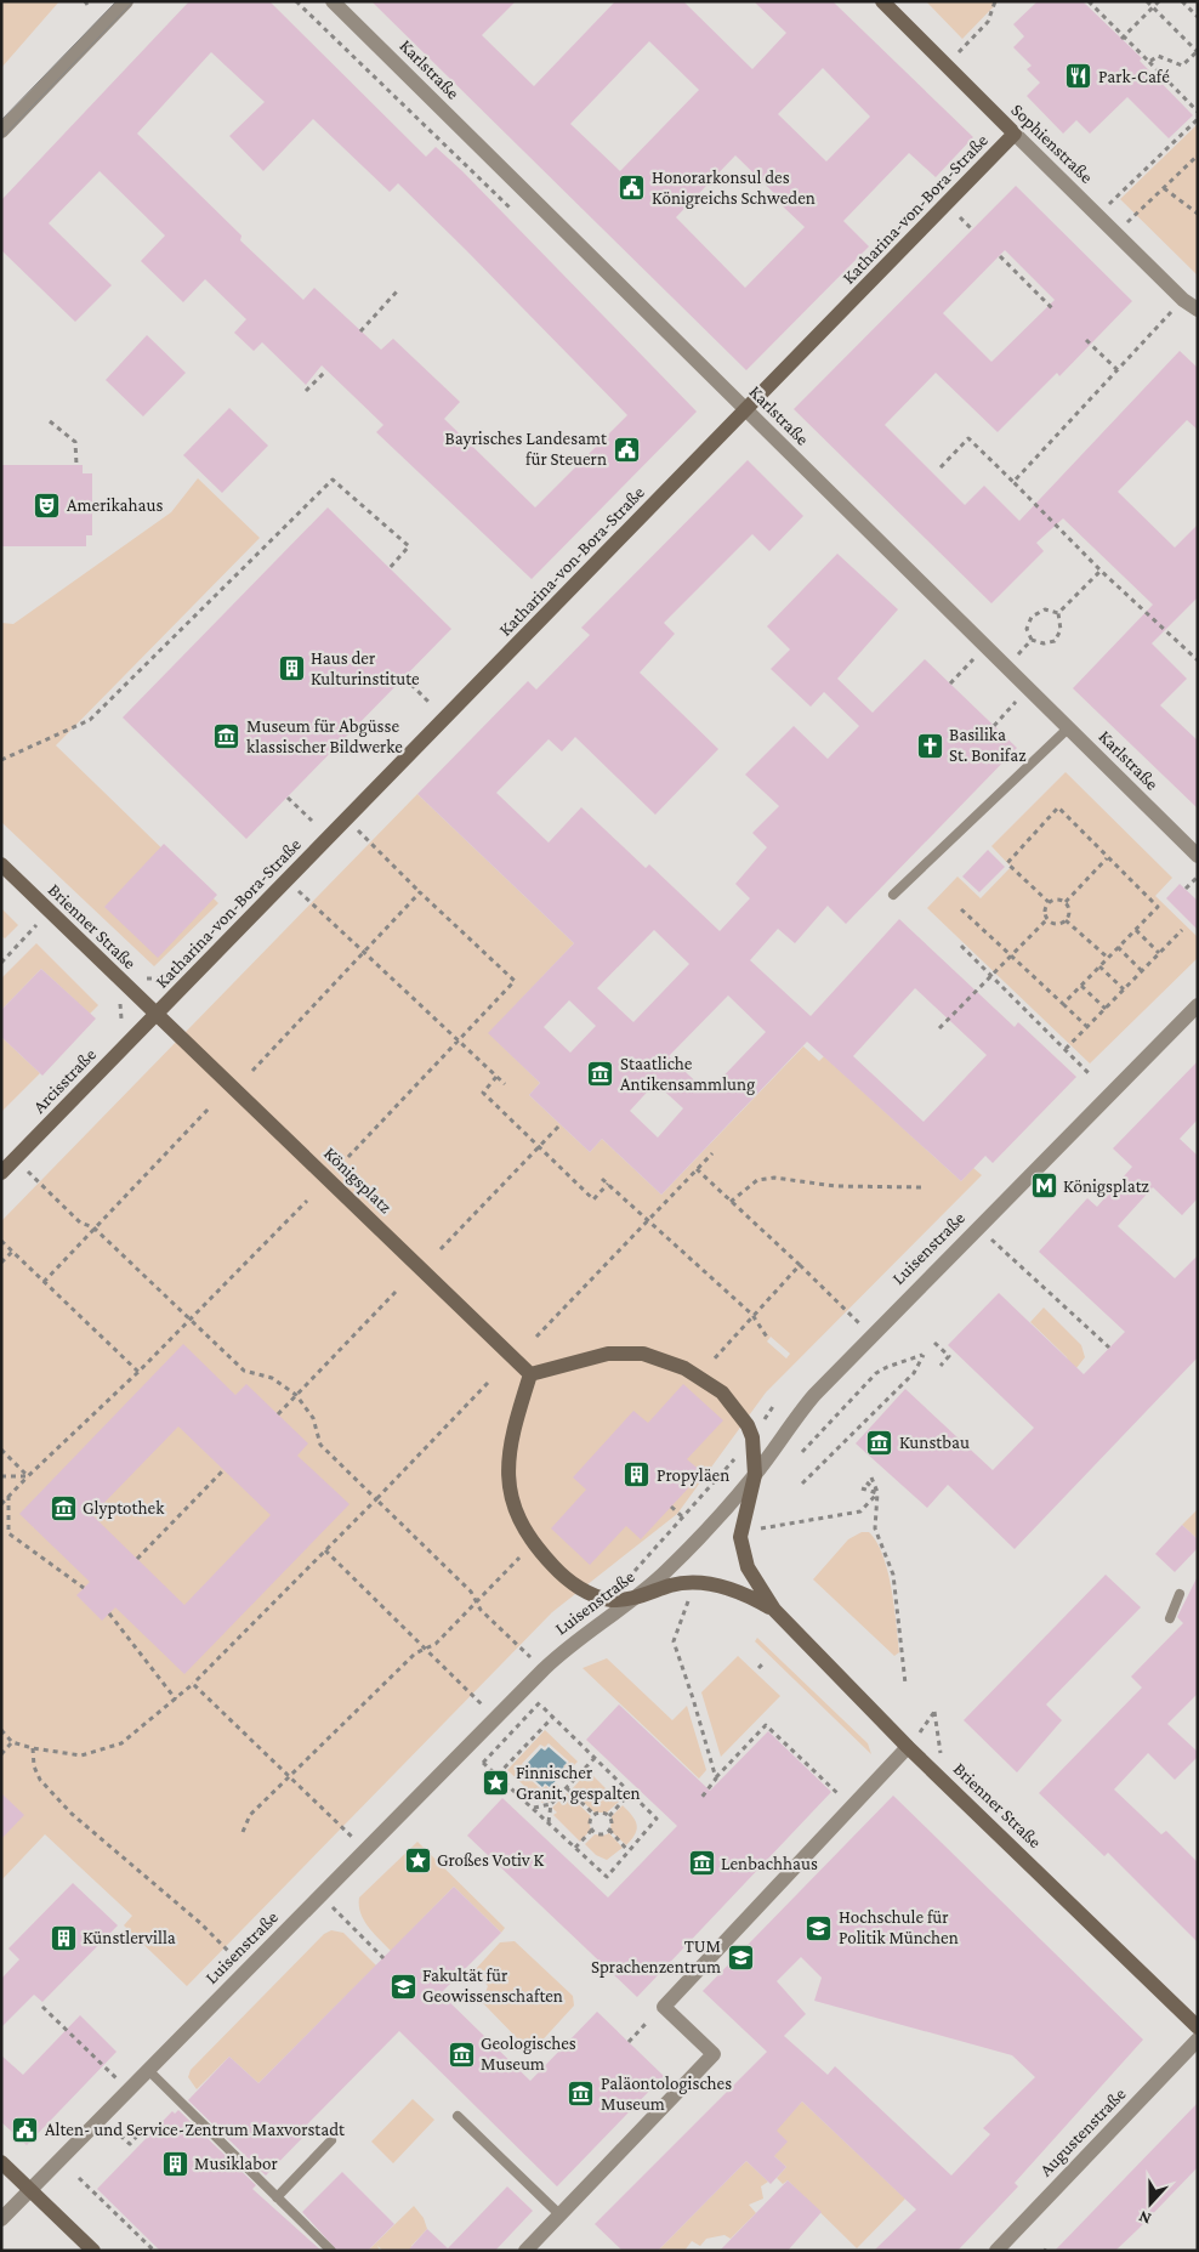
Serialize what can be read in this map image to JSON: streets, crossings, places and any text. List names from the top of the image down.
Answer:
{
  "streets": {
    "main road": [
      "Sophienstraße",
      "Katharina-von-Bora-Straße",
      "Brienner Straße",
      "Arcisstraße",
      "Königsplatz"
    ],
    "street": ["Karlstraße", "Luisenstraße", "Augustenstraße"]
  },
  "crossings": [
    ["Karlstraße", "Katharina-von-Bora-Straße"],
    ["Sophienstraße", "Katharina-von-Bora-Straße"],
    ["Katharina-von-Bora-Straße", "Brienner Straße"],
    ["Katharina-von-Bora-Straße", "Arcisstraße"],
    ["Katharina-von-Bora-Straße", "Königsplatz"],
    ["Brienner Straße", "Arcisstraße"],
    ["Brienner Straße", "Königsplatz"],
    ["Arcisstraße", "Königsplatz"]
  ],
  "places": {
    "restaurant": ["Park-Café"],
    "public building": ["Honorarkonsul des Königreichs Schweden", "Bayrisches Landesamt für Steuern", "Alten- und Service-Zentrum Maxvorstadt"],
    "theatre": ["Amerikahaus"],
    "building": [
      "Haus der Kulturinstitute",
      "Propyläen",
      "Künstlervilla",
      "Musiklabor"
    ],
    "museum": [
      "Museum für Abgüsse klassischer Bildwerke",
      "Staatliche Antikensammlung",
      "Kunstbau",
      "Glyptothek",
      "Lenbachhaus",
      "Geologisches Museum",
      "Paläontologisches Museum"
    ],
    "church": ["Basilika St. Bonifaz"],
    "metro station": ["Königsplatz"],
    "place": ["Finnischer Granit, gespalten", "Großes Votiv K"],
    "school or university": ["Hochschule für Politik München", "TUM Sprachenzentrum", "Fakultät für Geowissenschaften"]
  },
  "north": "bottom"
}
